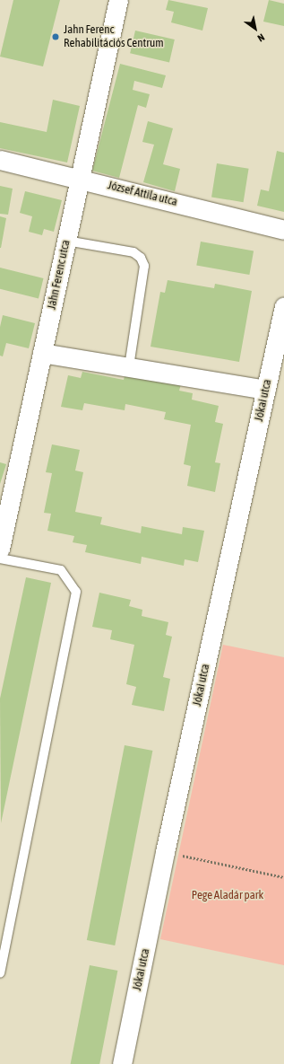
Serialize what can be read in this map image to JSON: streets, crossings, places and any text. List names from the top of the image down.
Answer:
{
  "streets": {
    "street": ["József Attila utca", "Jáhn Ferenc utca", "Jókai utca"]
  },
  "crossings": [
    ["József Attila utca", "Jáhn Ferenc utca"]
  ],
  "parks": ["Pege Aladár park"],
  "places": ["Jahn Ferenc Rehabilitációs Centrum"],
  "north": "bottom right"
}
